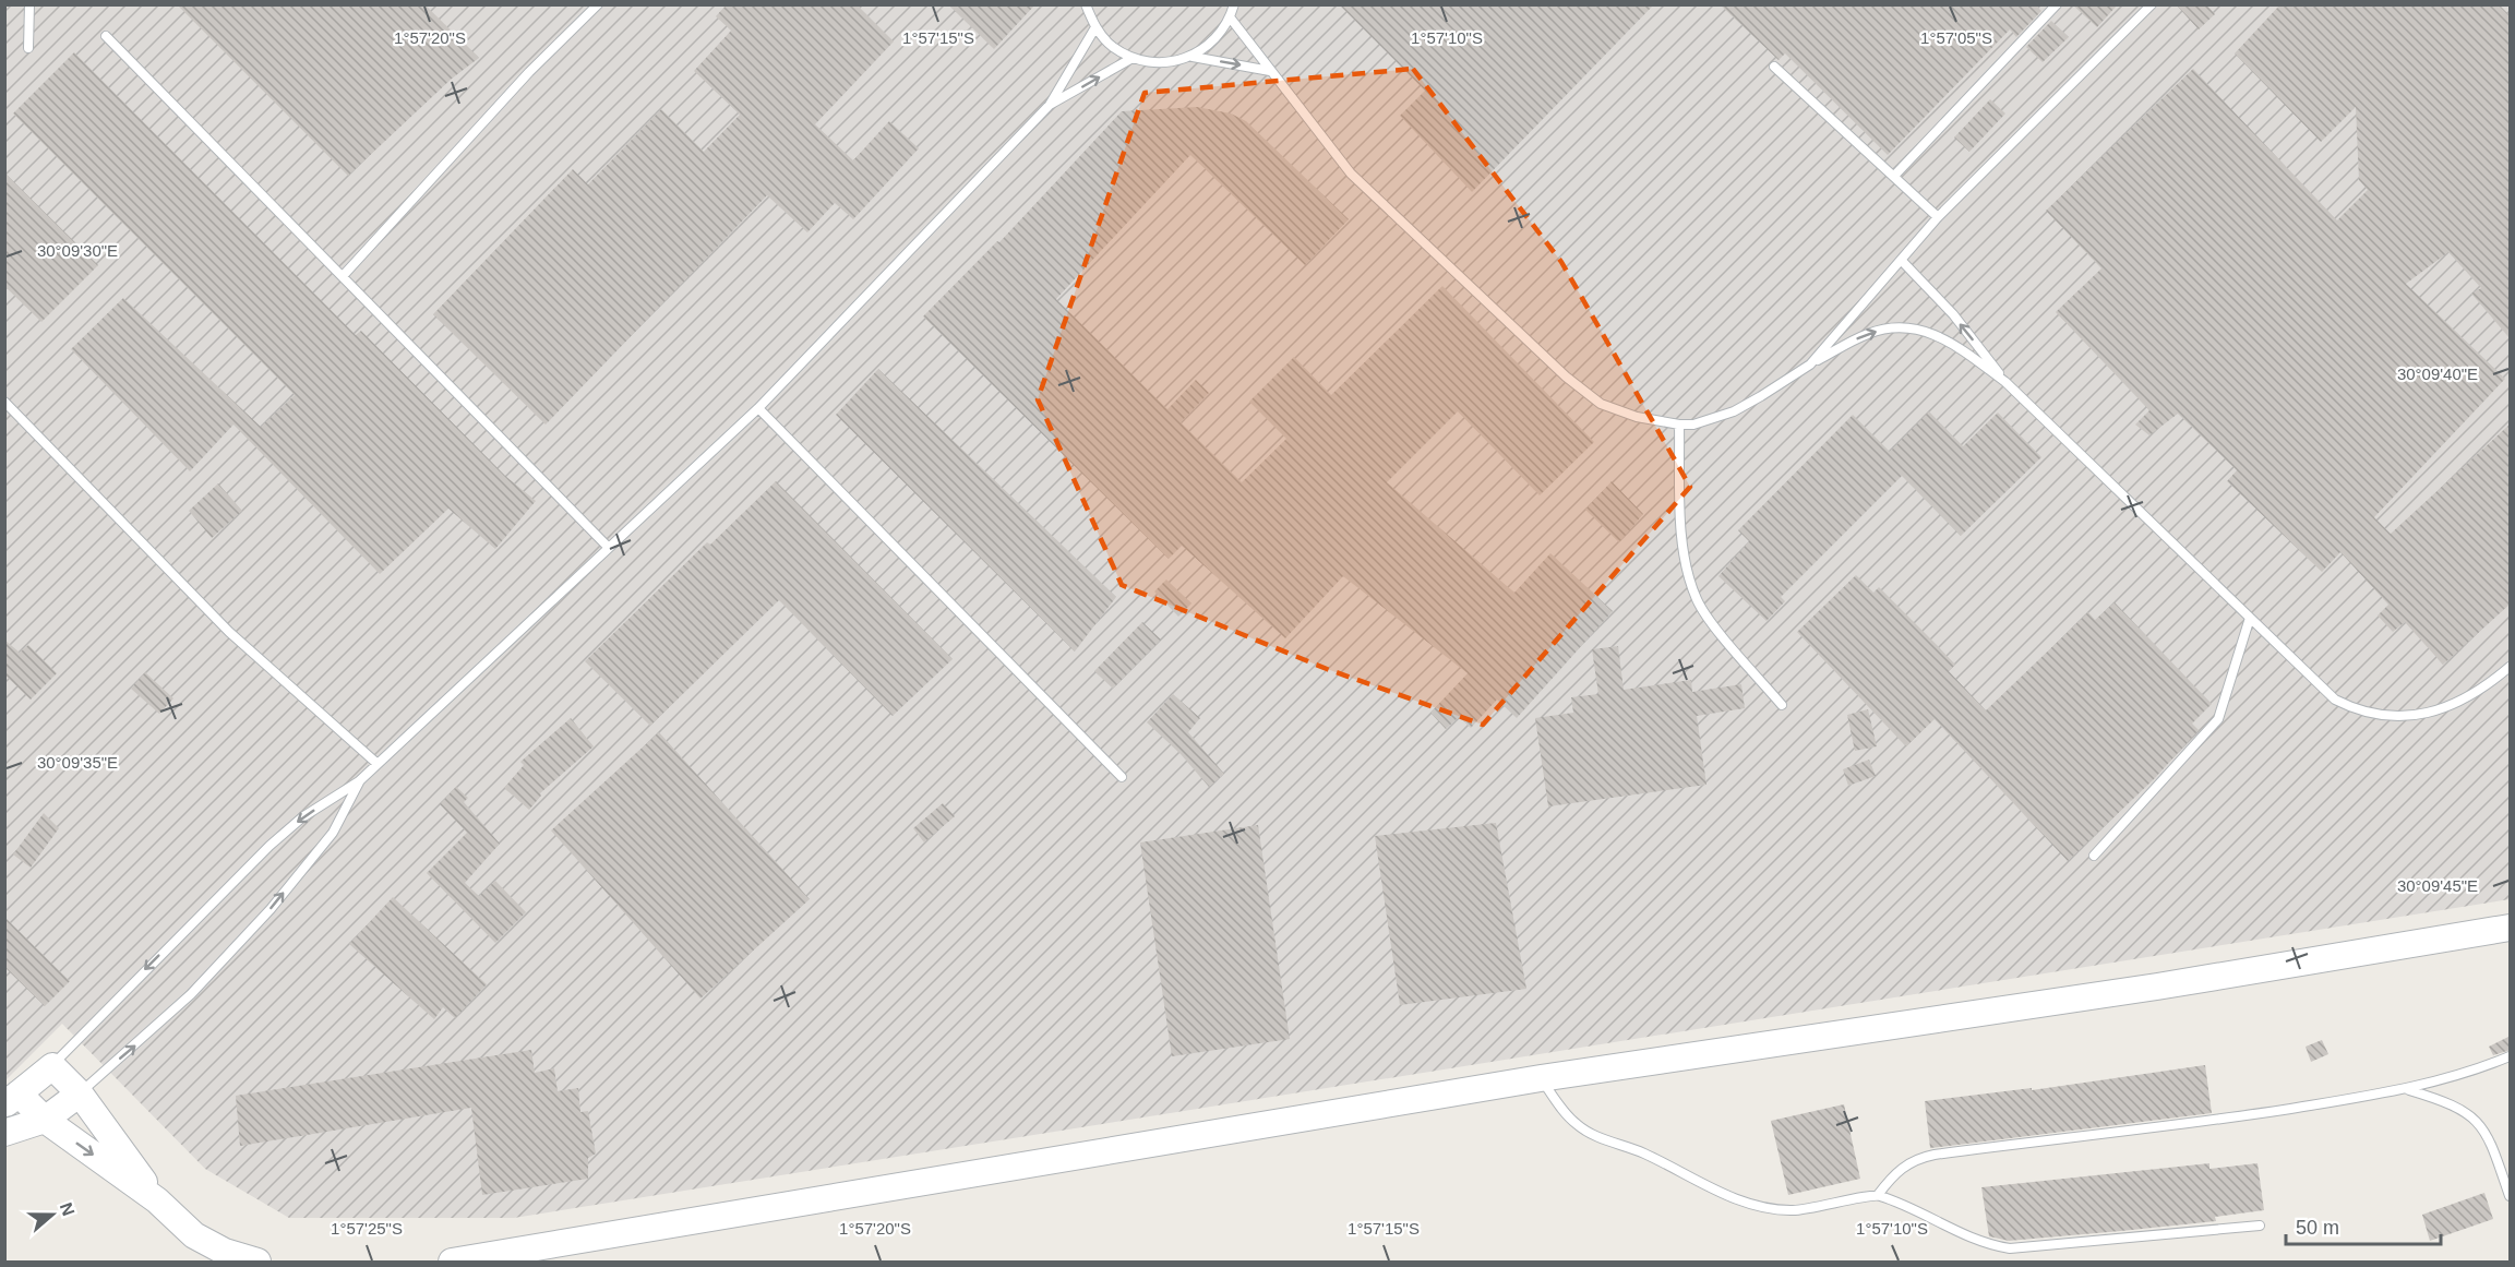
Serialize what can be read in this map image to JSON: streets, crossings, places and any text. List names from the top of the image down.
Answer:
{
  "scale_bar": "50 m",
  "north": "right",
  "coordinates": [
    "1°57'20\"S",
    "1°57'15\"S",
    "1°57'10\"S",
    "1°57'05\"S",
    "30°09'30\"E",
    "30°09'40\"E",
    "30°09'35\"E",
    "30°09'45\"E",
    "1°57'25\"S"
  ]
}
